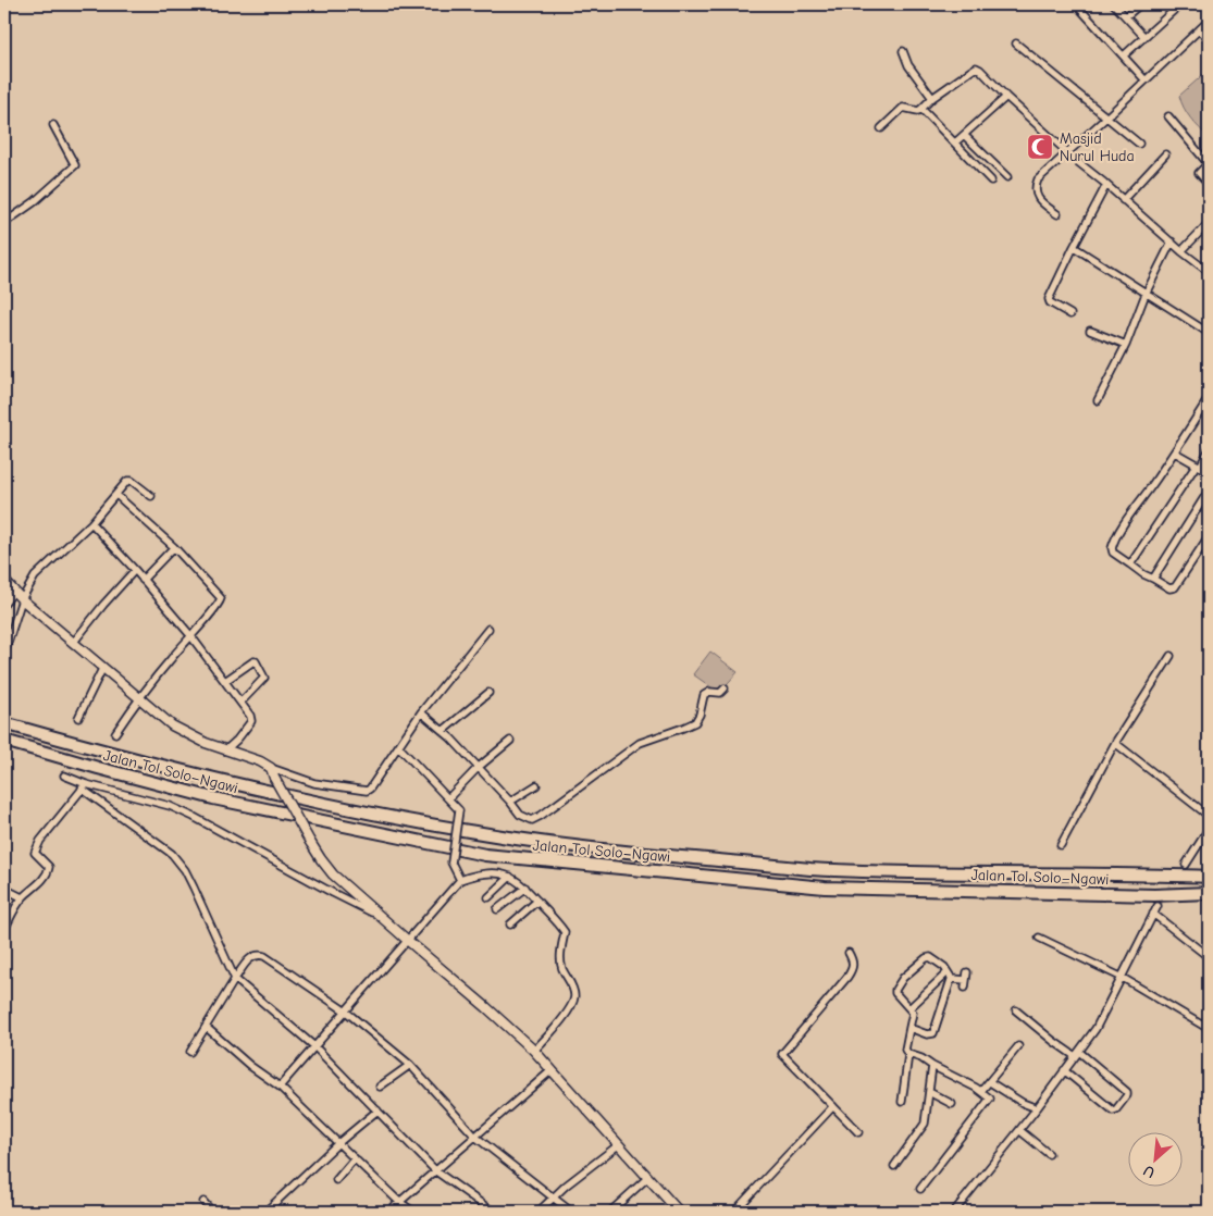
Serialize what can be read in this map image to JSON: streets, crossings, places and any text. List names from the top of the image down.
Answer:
{
  "streets": {
    "highway": ["Jalan Tol Solo–Ngawi"]
  },
  "places": {
    "mosque": ["Masjid Nurul Huda"]
  },
  "north": "bottom left"
}
